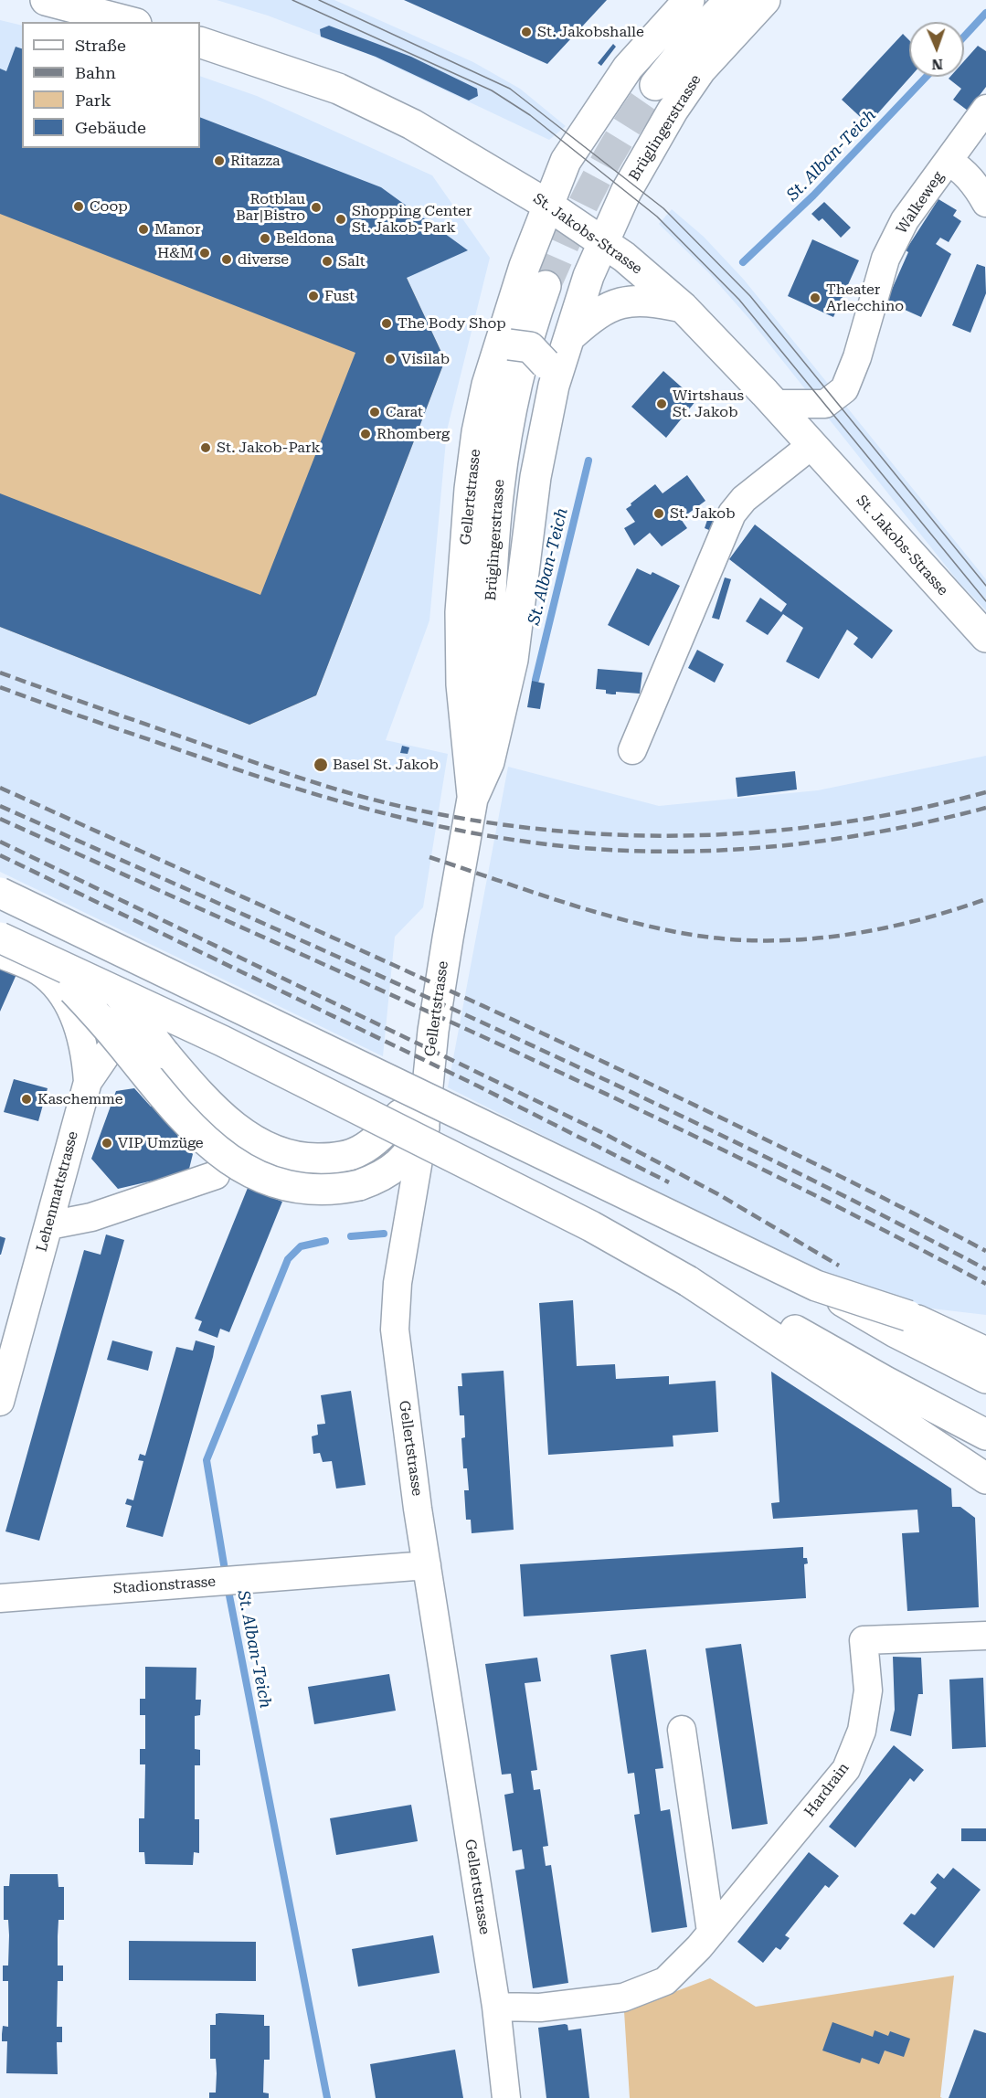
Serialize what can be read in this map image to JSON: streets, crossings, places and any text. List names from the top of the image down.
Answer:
{
  "streets": {
    "main road": ["Brüglingerstrasse", "St. Jakobs-Strasse", "Gellertstrasse"],
    "street": [
      "Walkeweg",
      "Lehenmattstrasse",
      "Stadionstrasse",
      "Hardrain"
    ]
  },
  "crossings": [
    ["Brüglingerstrasse", "St. Jakobs-Strasse"],
    ["Brüglingerstrasse", "Gellertstrasse"],
    ["Walkeweg", "St. Jakobs-Strasse"],
    ["St. Jakobs-Strasse", "Gellertstrasse"],
    ["Gellertstrasse", "Lehenmattstrasse"],
    ["Gellertstrasse", "Stadionstrasse"],
    ["Gellertstrasse", "Hardrain"]
  ],
  "water": ["St. Alban-Teich"],
  "places": [
    "St. Jakobshalle",
    "Ritazza",
    "Coop",
    "Rotblau Bar|Bistro",
    "Shopping Center St. Jakob-Park",
    "Manor",
    "Beldona",
    "H&M",
    "diverse",
    "Salt",
    "Fust",
    "Theater Arlecchino",
    "The Body Shop",
    "Visilab",
    "Wirtshaus St. Jakob",
    "Carat",
    "Rhomberg",
    "St. Jakob-Park",
    "St. Jakob",
    "Basel St. Jakob",
    "Kaschemme",
    "VIP Umzüge"
  ],
  "legend": [
    "Straße",
    "Bahn",
    "Park",
    "Gebäude"
  ],
  "north": "bottom"
}
